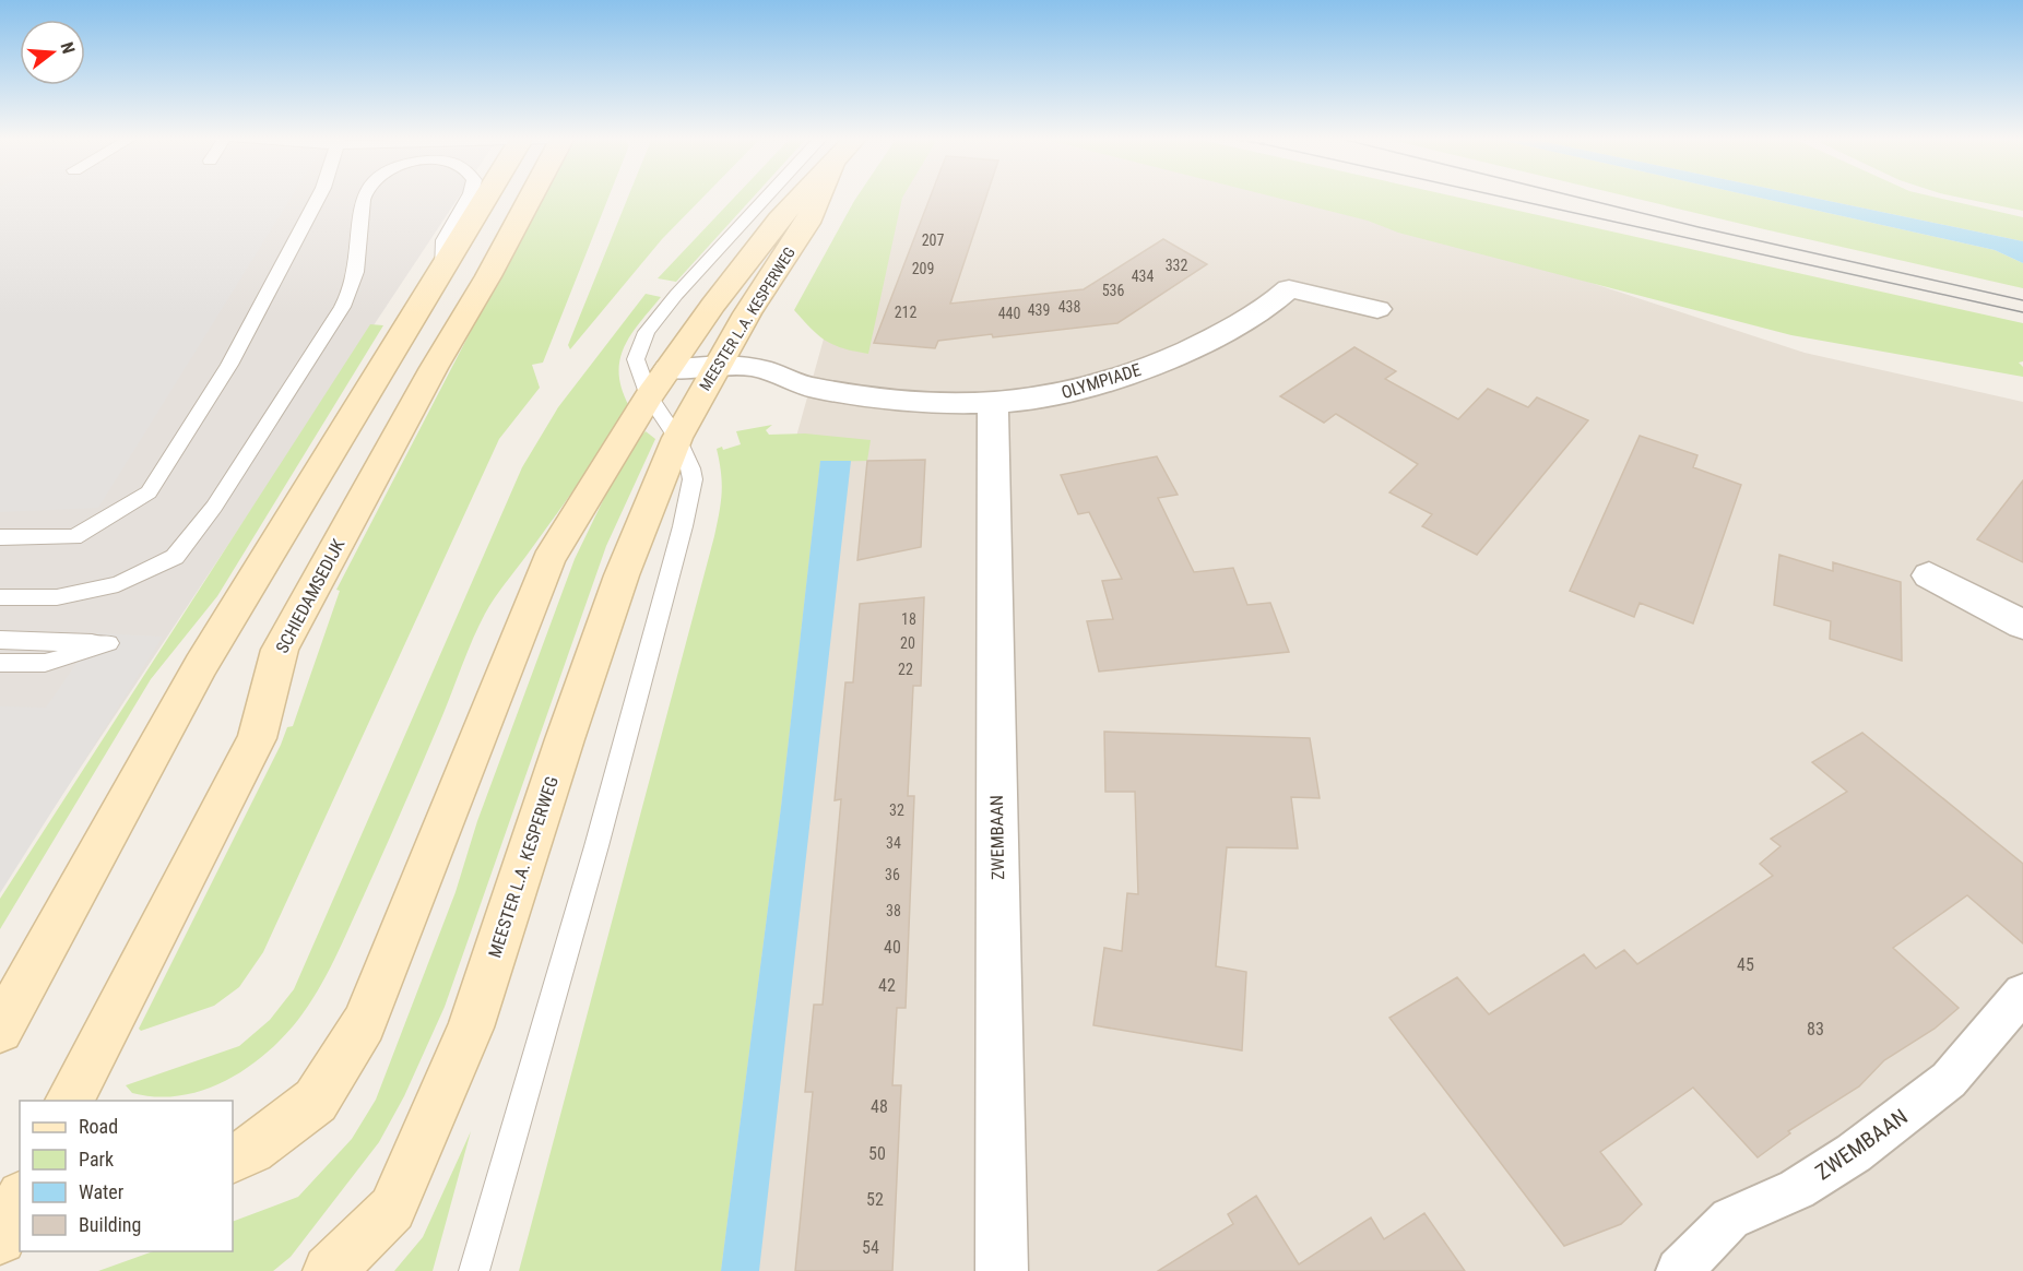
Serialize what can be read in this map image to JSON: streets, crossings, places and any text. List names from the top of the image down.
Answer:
{
  "streets": {
    "main road": ["MEESTER L.A. KESPERWEG", "SCHIEDAMSEDIJK"],
    "street": ["OLYMPIADE", "ZWEMBAAN"]
  },
  "crossings": [
    ["MEESTER L.A. KESPERWEG", "OLYMPIADE"],
    ["OLYMPIADE", "ZWEMBAAN"]
  ],
  "house_numbers": [
    "207",
    "332",
    "209",
    "434",
    "536",
    "438",
    "439",
    "212",
    "440",
    "18",
    "20",
    "22",
    "32",
    "34",
    "36",
    "38",
    "40",
    "45",
    "42",
    "83",
    "48",
    "50",
    "52",
    "54"
  ],
  "legend": [
    "Road",
    "Park",
    "Water",
    "Building"
  ],
  "north": "right"
}
